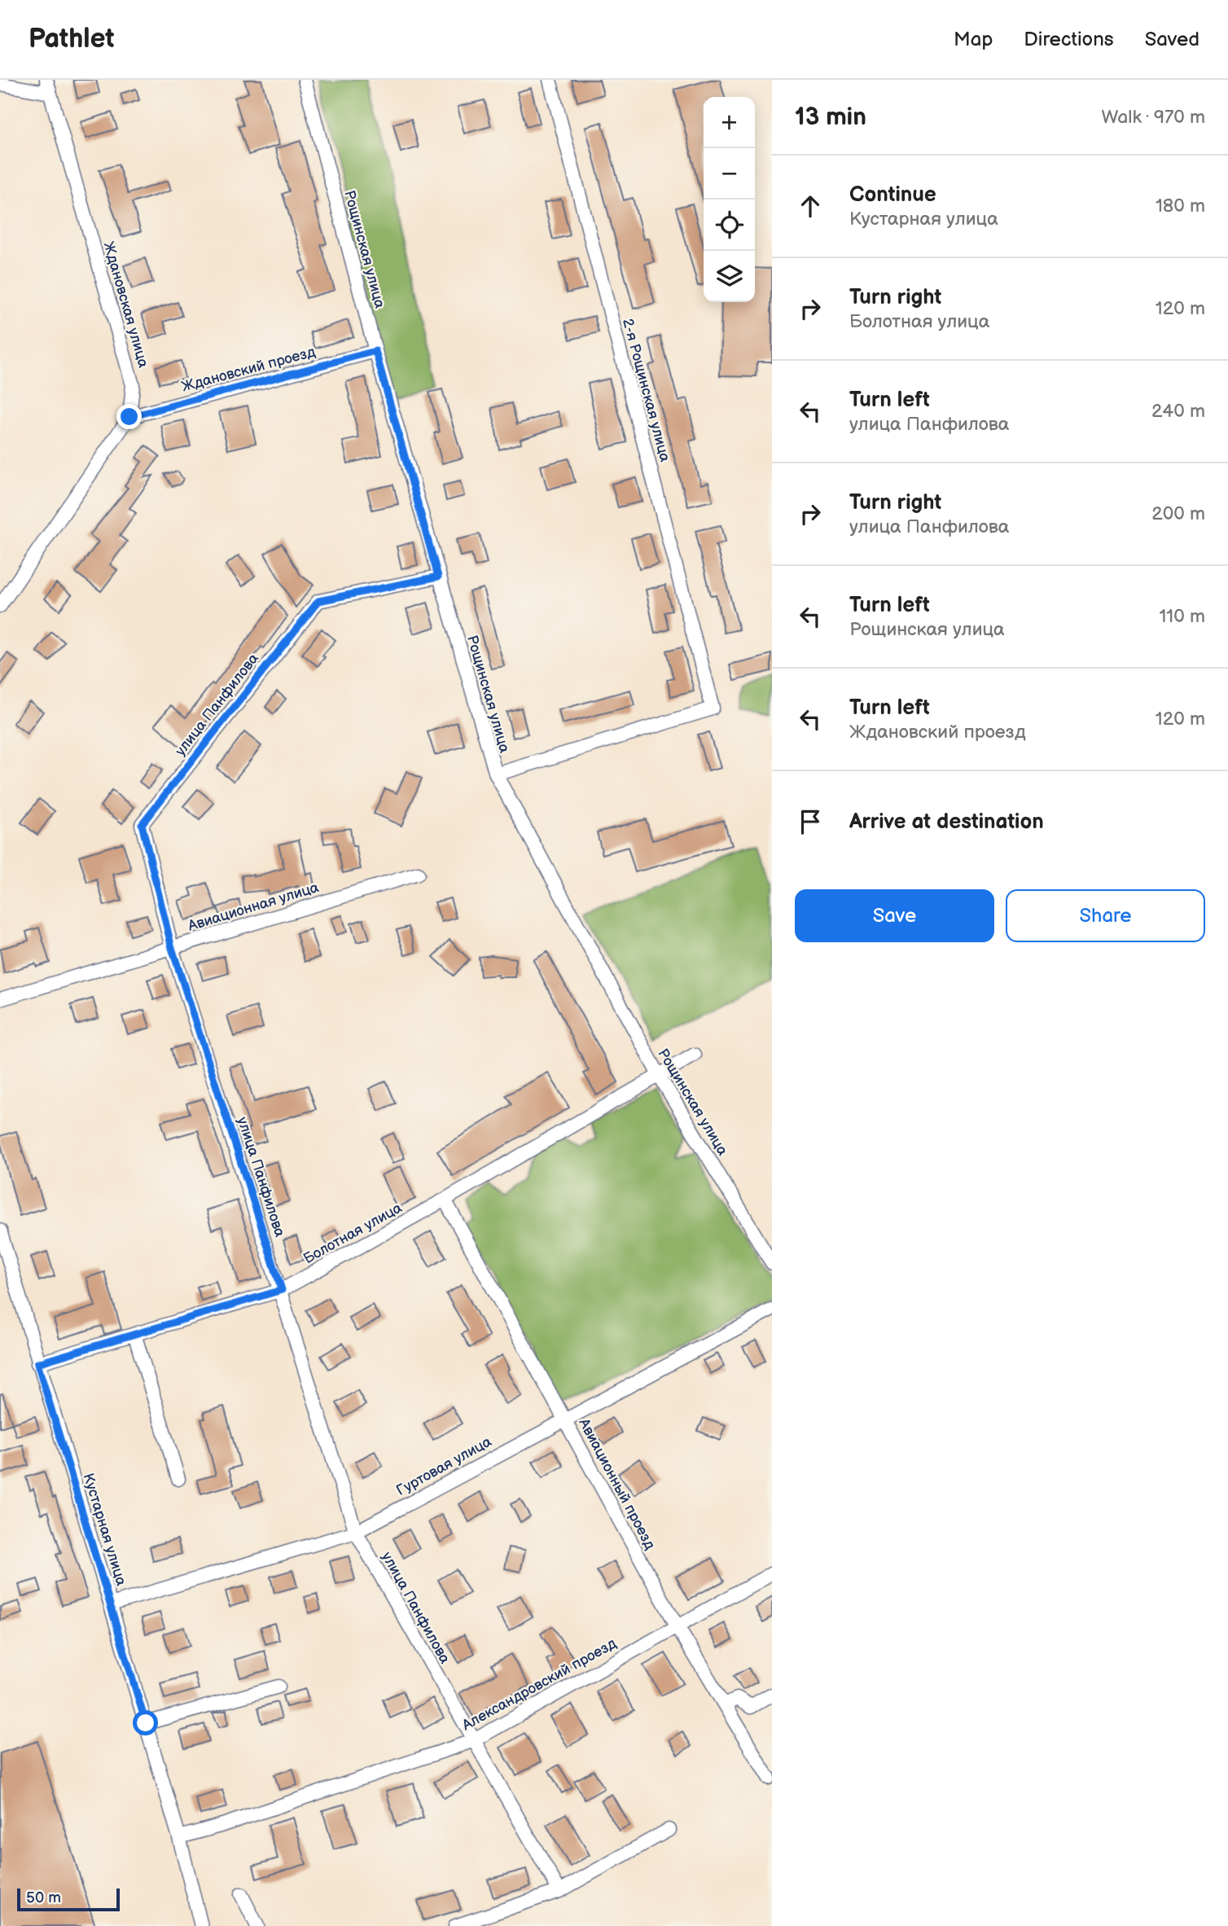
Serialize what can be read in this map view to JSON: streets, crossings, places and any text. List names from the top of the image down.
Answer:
{
  "streets": {
    "street": [
      "Рощинская улица",
      "Ждановская улица",
      "Ждановский проезд",
      "2-я Рощинская улица",
      "улица Панфилова",
      "Авиационная улица",
      "Болотная улица",
      "Гуртовая улица",
      "Авиационный проезд",
      "Кустарная улица",
      "Александровский проезд"
    ]
  },
  "crossings": [
    ["Рощинская улица", "Ждановский проезд"],
    ["Рощинская улица", "2-я Рощинская улица"],
    ["Рощинская улица", "улица Панфилова"],
    ["Рощинская улица", "Болотная улица"],
    ["Ждановская улица", "Ждановский проезд"],
    ["улица Панфилова", "Авиационная улица"],
    ["улица Панфилова", "Болотная улица"],
    ["улица Панфилова", "Гуртовая улица"],
    ["улица Панфилова", "Александровский проезд"],
    ["Болотная улица", "Авиационный проезд"],
    ["Болотная улица", "Кустарная улица"],
    ["Гуртовая улица", "Авиационный проезд"],
    ["Гуртовая улица", "Кустарная улица"],
    ["Авиационный проезд", "Александровский проезд"],
    ["Кустарная улица", "Александровский проезд"]
  ],
  "scale_bar": "50 m",
  "page": {
    "header": "Pathlet",
    "nav": ["Map", "Directions", "Saved"],
    "heading": ["13 min", "Walk · 970 m"],
    "map_buttons": ["+", "−"],
    "list": [
      ["Continue", "Кустарная улица", "180 m"],
      ["Turn right", "Болотная улица", "120 m"],
      ["Turn left", "улица Панфилова", "240 m"],
      ["Turn right", "улица Панфилова", "200 m"],
      ["Turn left", "Рощинская улица", "110 m"],
      ["Turn left", "Ждановский проезд", "120 m"],
      "Arrive at destination"
    ],
    "buttons": ["Save", "Share"],
    "scale": "50 m"
  }
}
